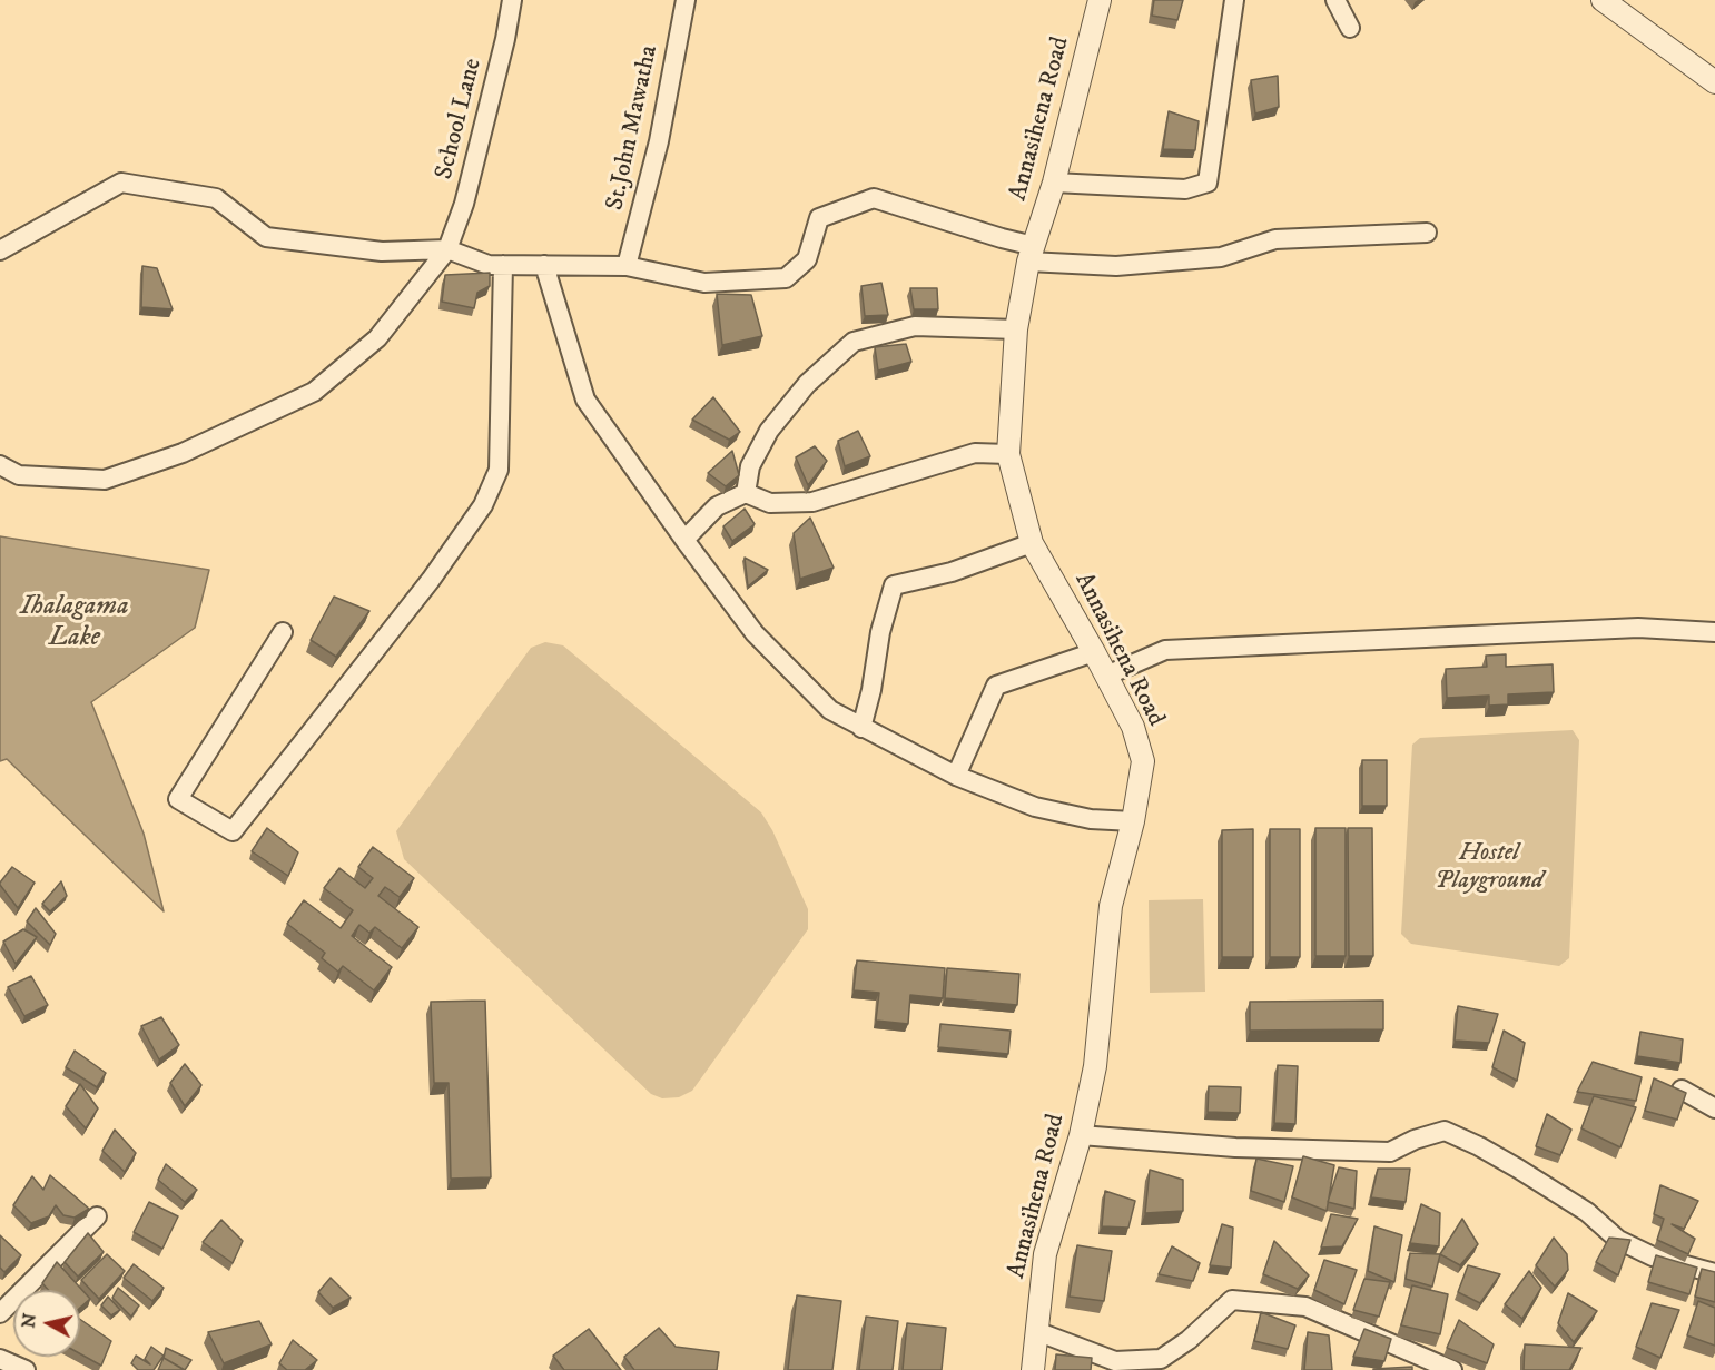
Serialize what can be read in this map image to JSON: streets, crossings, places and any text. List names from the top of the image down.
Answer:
{
  "streets": {
    "street": ["School Lane", "Annasihena Road", "St.John Mawatha"]
  },
  "water": ["Ihalagama Lake"],
  "parks": ["Hostel Playground"],
  "north": "left"
}
